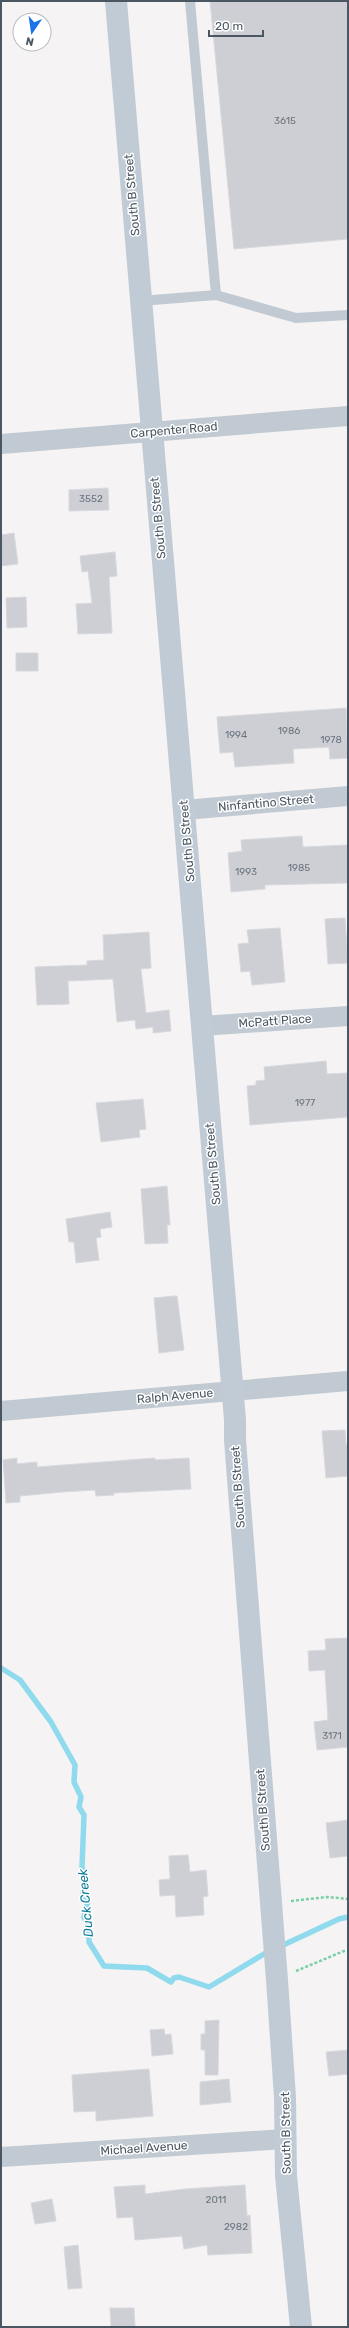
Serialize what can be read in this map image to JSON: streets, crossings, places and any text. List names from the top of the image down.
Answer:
{
  "streets": {
    "street": [
      "South B Street",
      "Carpenter Road",
      "Ninfantino Street",
      "McPatt Place",
      "Ralph Avenue",
      "Michael Avenue"
    ]
  },
  "crossings": [
    ["South B Street", "Carpenter Road"],
    ["South B Street", "Ninfantino Street"],
    ["South B Street", "McPatt Place"],
    ["South B Street", "Ralph Avenue"],
    ["South B Street", "Michael Avenue"]
  ],
  "water": ["Duck Creek"],
  "house_numbers": [
    "3615",
    "3552",
    "1986",
    "1994",
    "1978",
    "1985",
    "1993",
    "1977",
    "3171",
    "2011",
    "2982"
  ],
  "scale_bar": "20 m",
  "north": "bottom"
}
